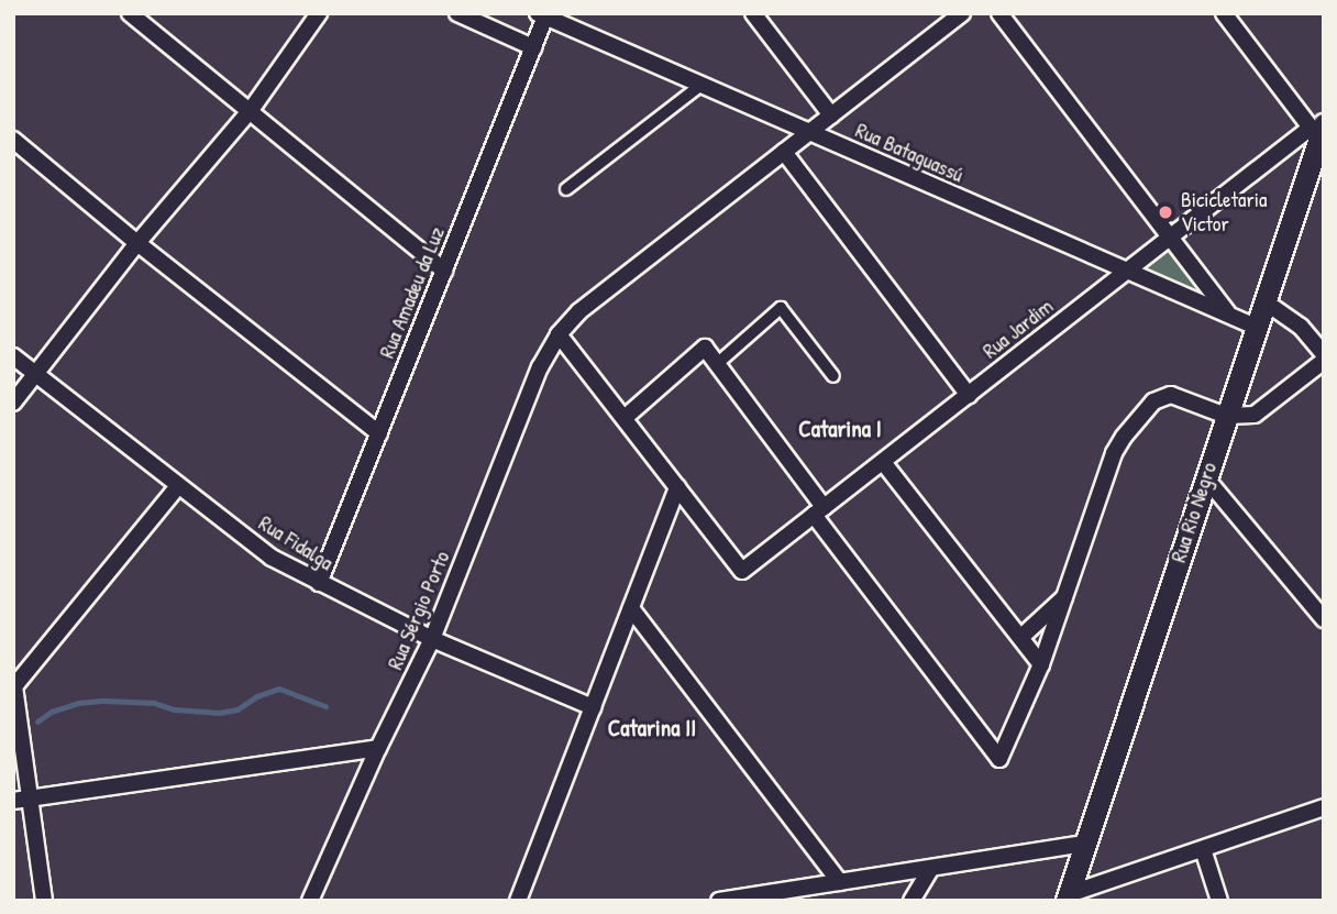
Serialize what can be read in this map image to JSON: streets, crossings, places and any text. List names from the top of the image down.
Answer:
{
  "streets": {
    "main road": ["Rua Rio Negro"],
    "street": [
      "Rua Bataguassú",
      "Rua Amadeu da Luz",
      "Rua Jardim",
      "Rua Fidalga",
      "Rua Sérgio Porto"
    ]
  },
  "crossings": [
    ["Rua Bataguassú", "Rua Amadeu da Luz"],
    ["Rua Bataguassú", "Rua Jardim"],
    ["Rua Bataguassú", "Rua Rio Negro"],
    ["Rua Bataguassú", "Rua Sérgio Porto"],
    ["Rua Amadeu da Luz", "Rua Fidalga"],
    ["Rua Jardim", "Rua Rio Negro"],
    ["Rua Fidalga", "Rua Sérgio Porto"]
  ],
  "districts": ["Catarina I", "Catarina II"],
  "places": ["Bicicletaria Victor"]
}
